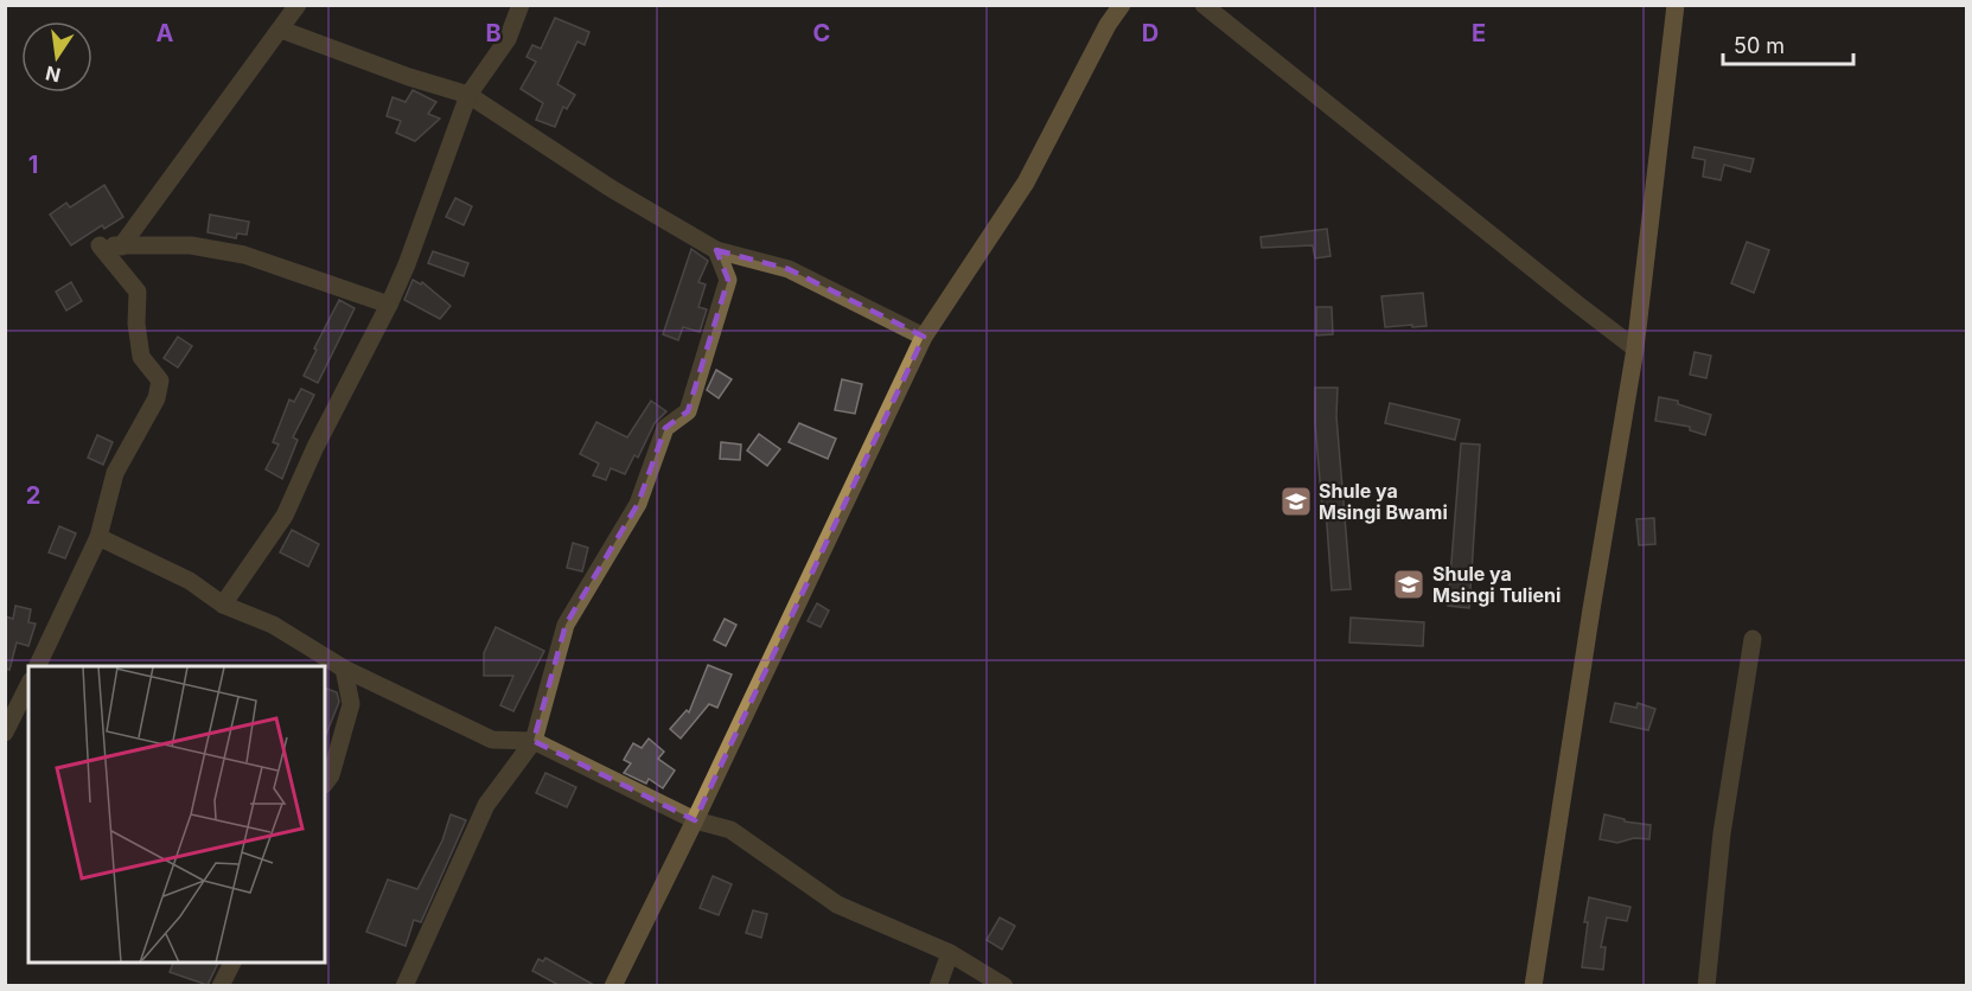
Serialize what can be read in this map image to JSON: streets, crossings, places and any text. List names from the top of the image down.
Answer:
{
  "places": {
    "school or university": ["Shule ya Msingi Bwami", "Shule ya Msingi Tulieni"]
  },
  "scale_bar": "50 m",
  "north": "bottom",
  "grid": {
    "columns": [
      "A",
      "B",
      "C",
      "D",
      "E"
    ],
    "rows": ["1", "2"]
  }
}
